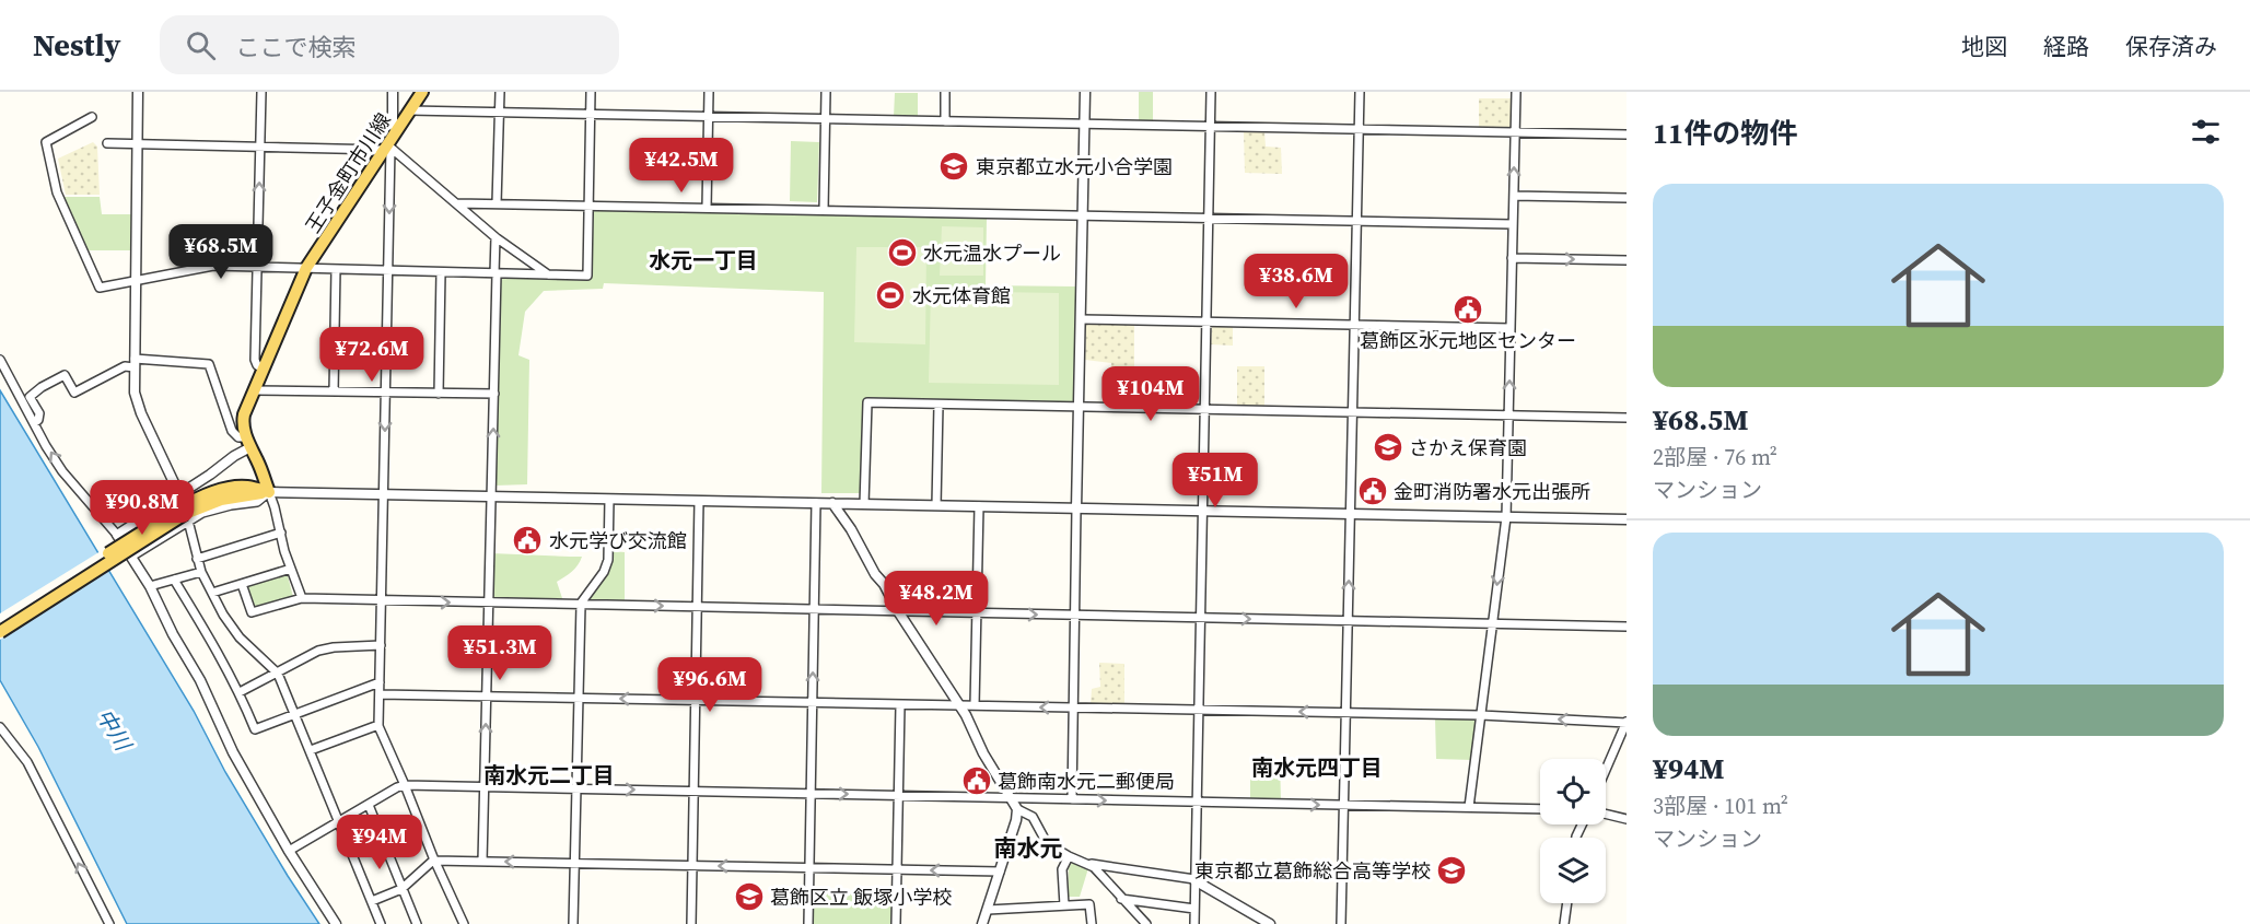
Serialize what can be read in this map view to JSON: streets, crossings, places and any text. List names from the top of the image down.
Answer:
{
  "streets": {
    "main road": ["王子金町市川線"]
  },
  "districts": [
    "水元一丁目",
    "南水元四丁目",
    "南水元二丁目",
    "南水元"
  ],
  "water": ["中川"],
  "places": {
    "school or university": [
      "東京都立水元小合学園",
      "さかえ保育園",
      "東京都立葛飾総合高等学校",
      "葛飾区立 飯塚小学校"
    ],
    "sports": ["水元温水プール", "水元体育館"],
    "public building": [
      "葛飾区水元地区センター",
      "金町消防署水元出張所",
      "水元学び交流館",
      "葛飾南水元二郵便局"
    ]
  },
  "page": {
    "header": "Nestly",
    "search": "ここで検索",
    "nav": ["地図", "経路", "保存済み"],
    "heading": "11件の物件",
    "price": [
      "¥42.5M",
      "¥68.5M",
      "¥38.6M",
      "¥72.6M",
      "¥104M",
      "¥51M",
      "¥90.8M",
      "¥48.2M",
      "¥51.3M",
      "¥96.6M",
      "¥94M"
    ],
    "list": [
      {
        "name": "¥68.5M",
        "note": "2部屋 · 76 m² · マンション"
      },
      {
        "name": "¥94M",
        "note": "3部屋 · 101 m² · マンション"
      }
    ]
  }
}
